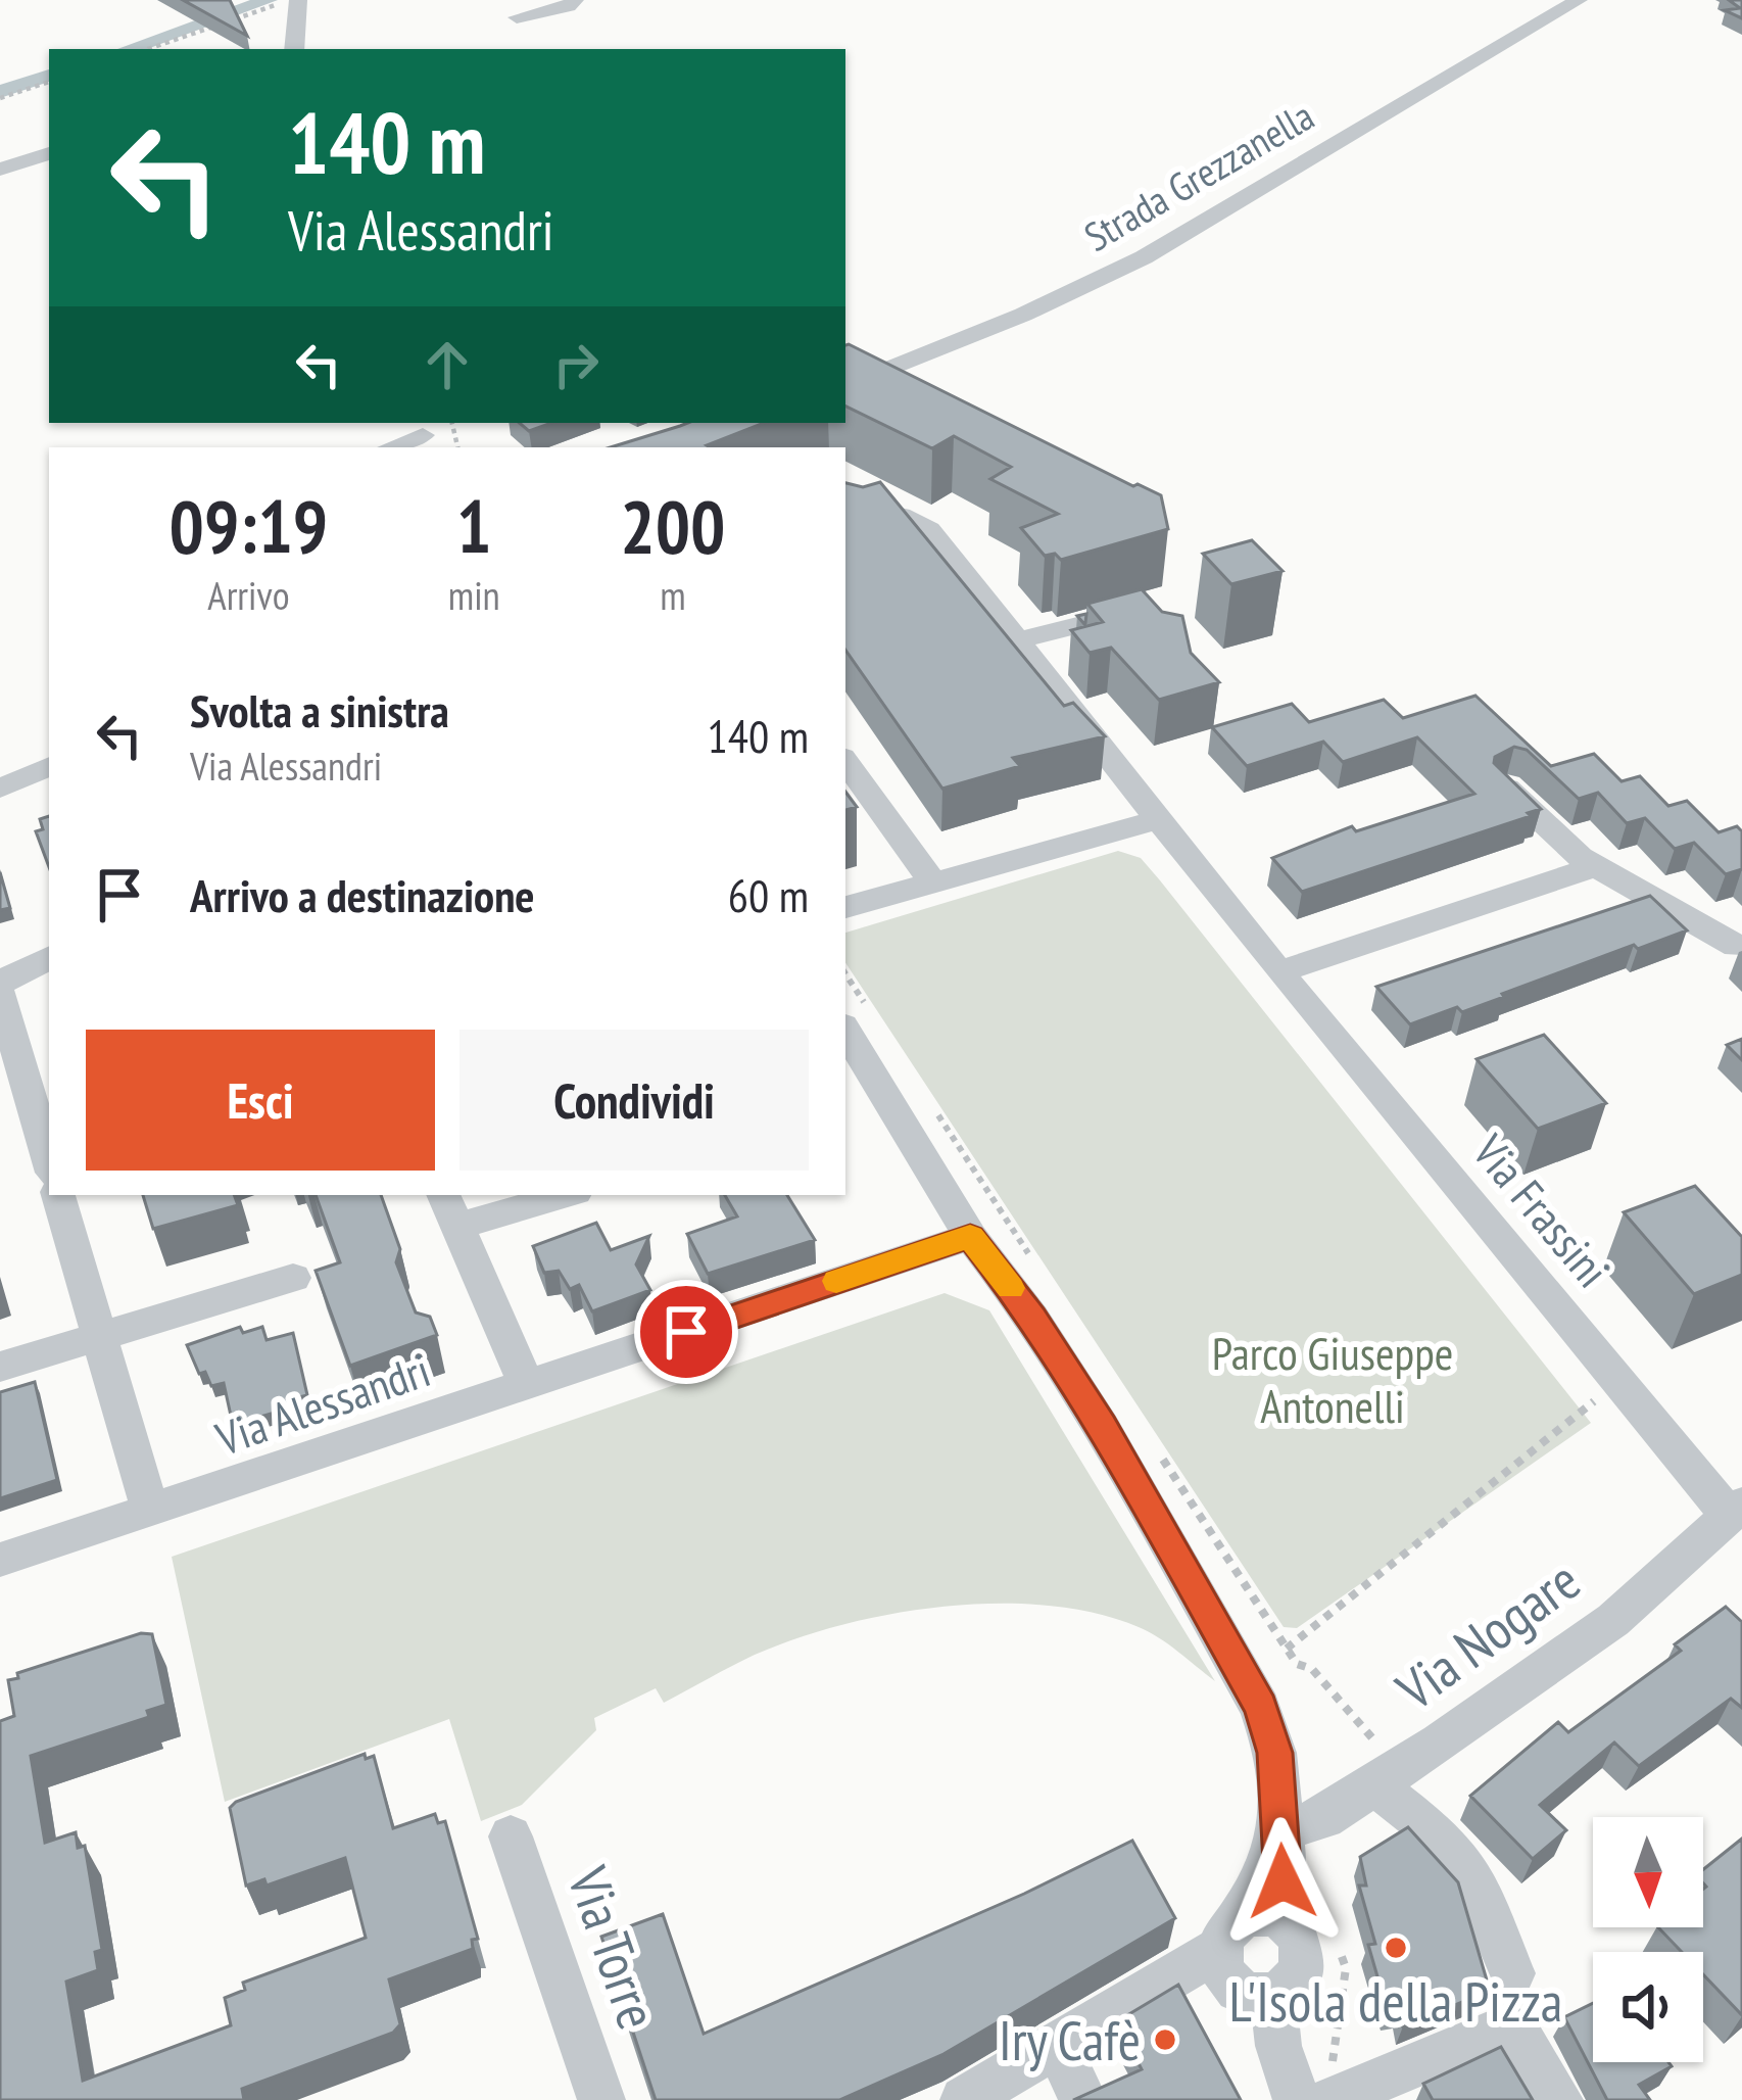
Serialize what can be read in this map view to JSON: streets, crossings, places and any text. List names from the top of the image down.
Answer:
{
  "streets": {
    "street": [
      "Strada Grezzanella",
      "Via Frassini",
      "Via Alessandri",
      "Via Nogare",
      "Via Torre"
    ]
  },
  "crossings": [
    ["Via Frassini", "Via Nogare"]
  ],
  "parks": ["Parco Giuseppe Antonelli"],
  "places": ["L'Isola della Pizza", "Iry Cafè"],
  "north": "bottom",
  "page": {
    "turn": ["140 m", "Via Alessandri"],
    "eta": [
      "09:19",
      "Arrivo",
      "1",
      "min",
      "200",
      "m"
    ],
    "list": [
      {
        "name": "Svolta a sinistra",
        "note": "Via Alessandri",
        "value": "140 m"
      },
      {
        "name": "Arrivo a destinazione",
        "value": "60 m"
      }
    ],
    "buttons": ["Esci", "Condividi"]
  }
}
